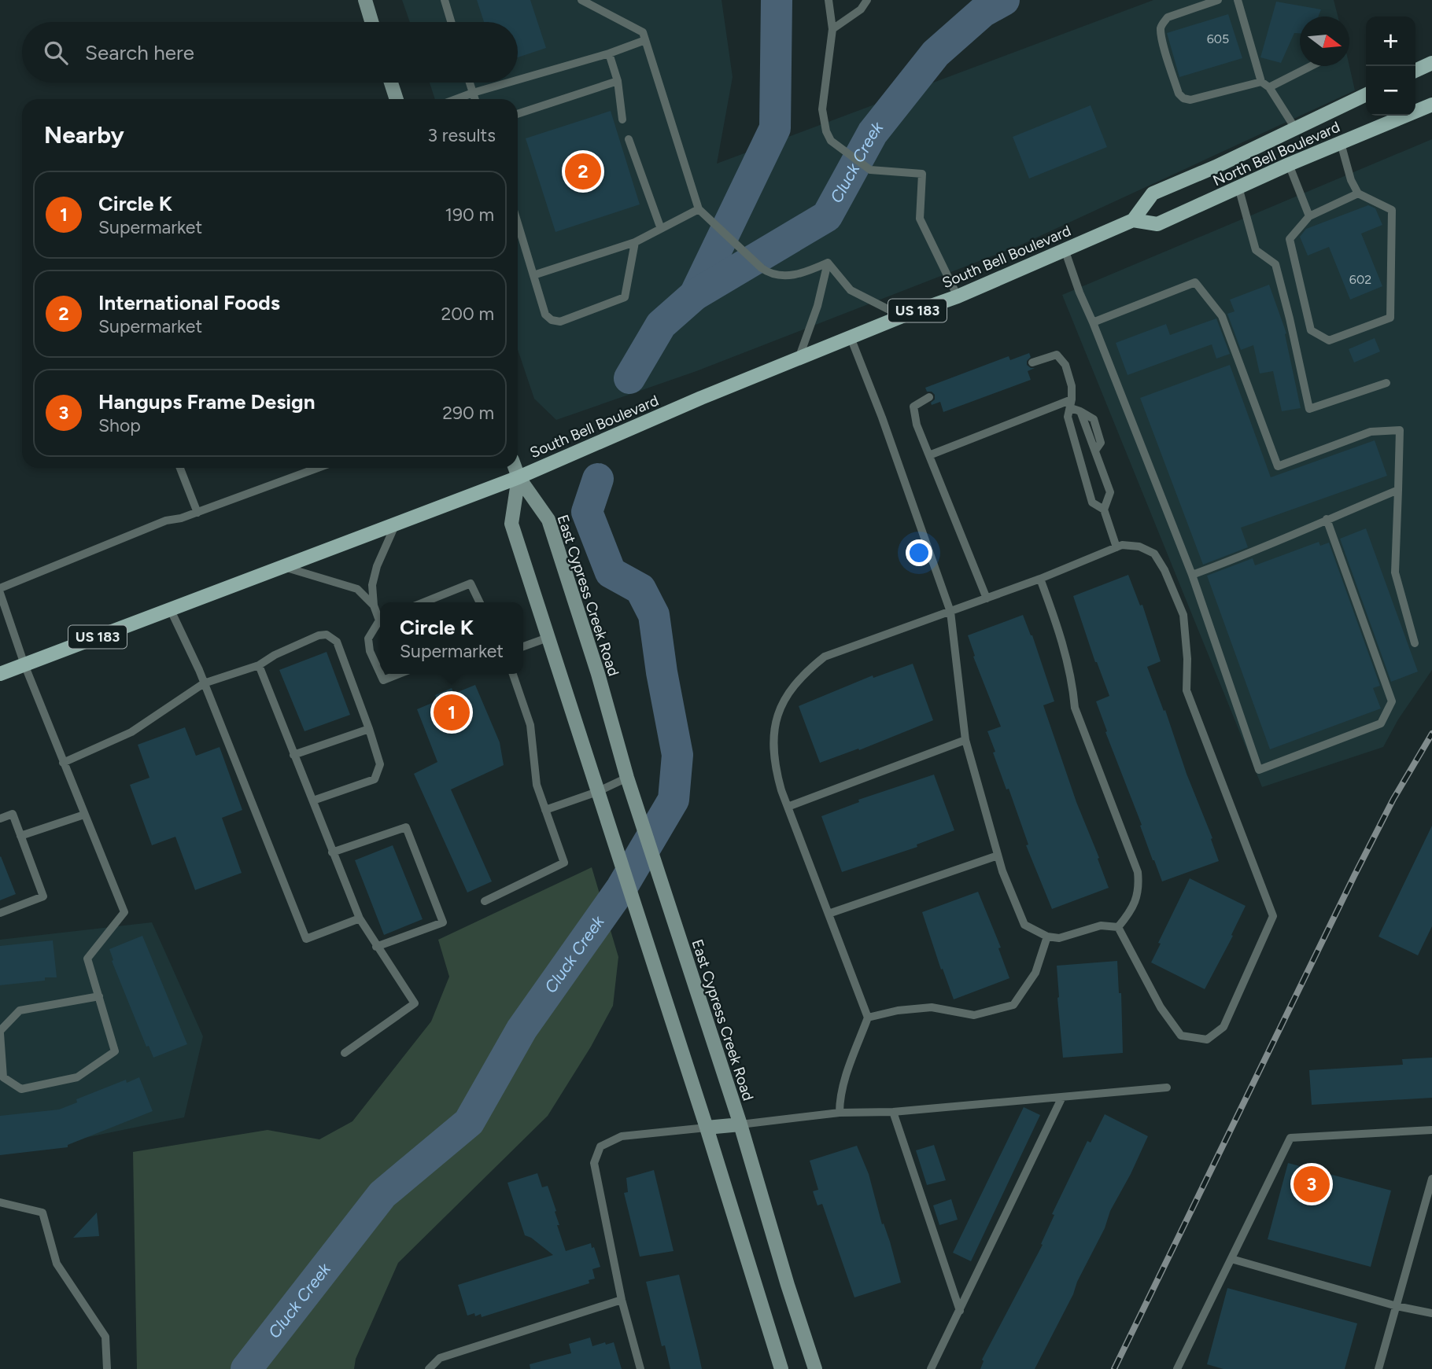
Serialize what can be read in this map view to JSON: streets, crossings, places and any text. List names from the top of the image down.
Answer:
{
  "streets": {
    "main road": [
      "North Bell Boulevard",
      "South Bell Boulevard",
      "US 183",
      "East Cypress Creek Road"
    ]
  },
  "crossings": [
    ["North Bell Boulevard", "South Bell Boulevard"],
    ["South Bell Boulevard", "US 183"],
    ["South Bell Boulevard", "East Cypress Creek Road"],
    ["US 183", "East Cypress Creek Road"]
  ],
  "water": ["Cluck Creek"],
  "house_numbers": ["605", "602"],
  "north": "right",
  "page": {
    "map_buttons": ["+", "−"],
    "search": "Search here",
    "heading": ["Nearby", "3 results"],
    "pins": ["2", "1", "3"],
    "list": [
      {
        "mark": "1",
        "name": "Circle K",
        "note": "Supermarket",
        "value": "190 m"
      },
      {
        "mark": "2",
        "name": "International Foods",
        "note": "Supermarket",
        "value": "200 m"
      },
      {
        "mark": "3",
        "name": "Hangups Frame Design",
        "note": "Shop",
        "value": "290 m"
      }
    ],
    "popup": ["Circle K", "Supermarket"]
  }
}
